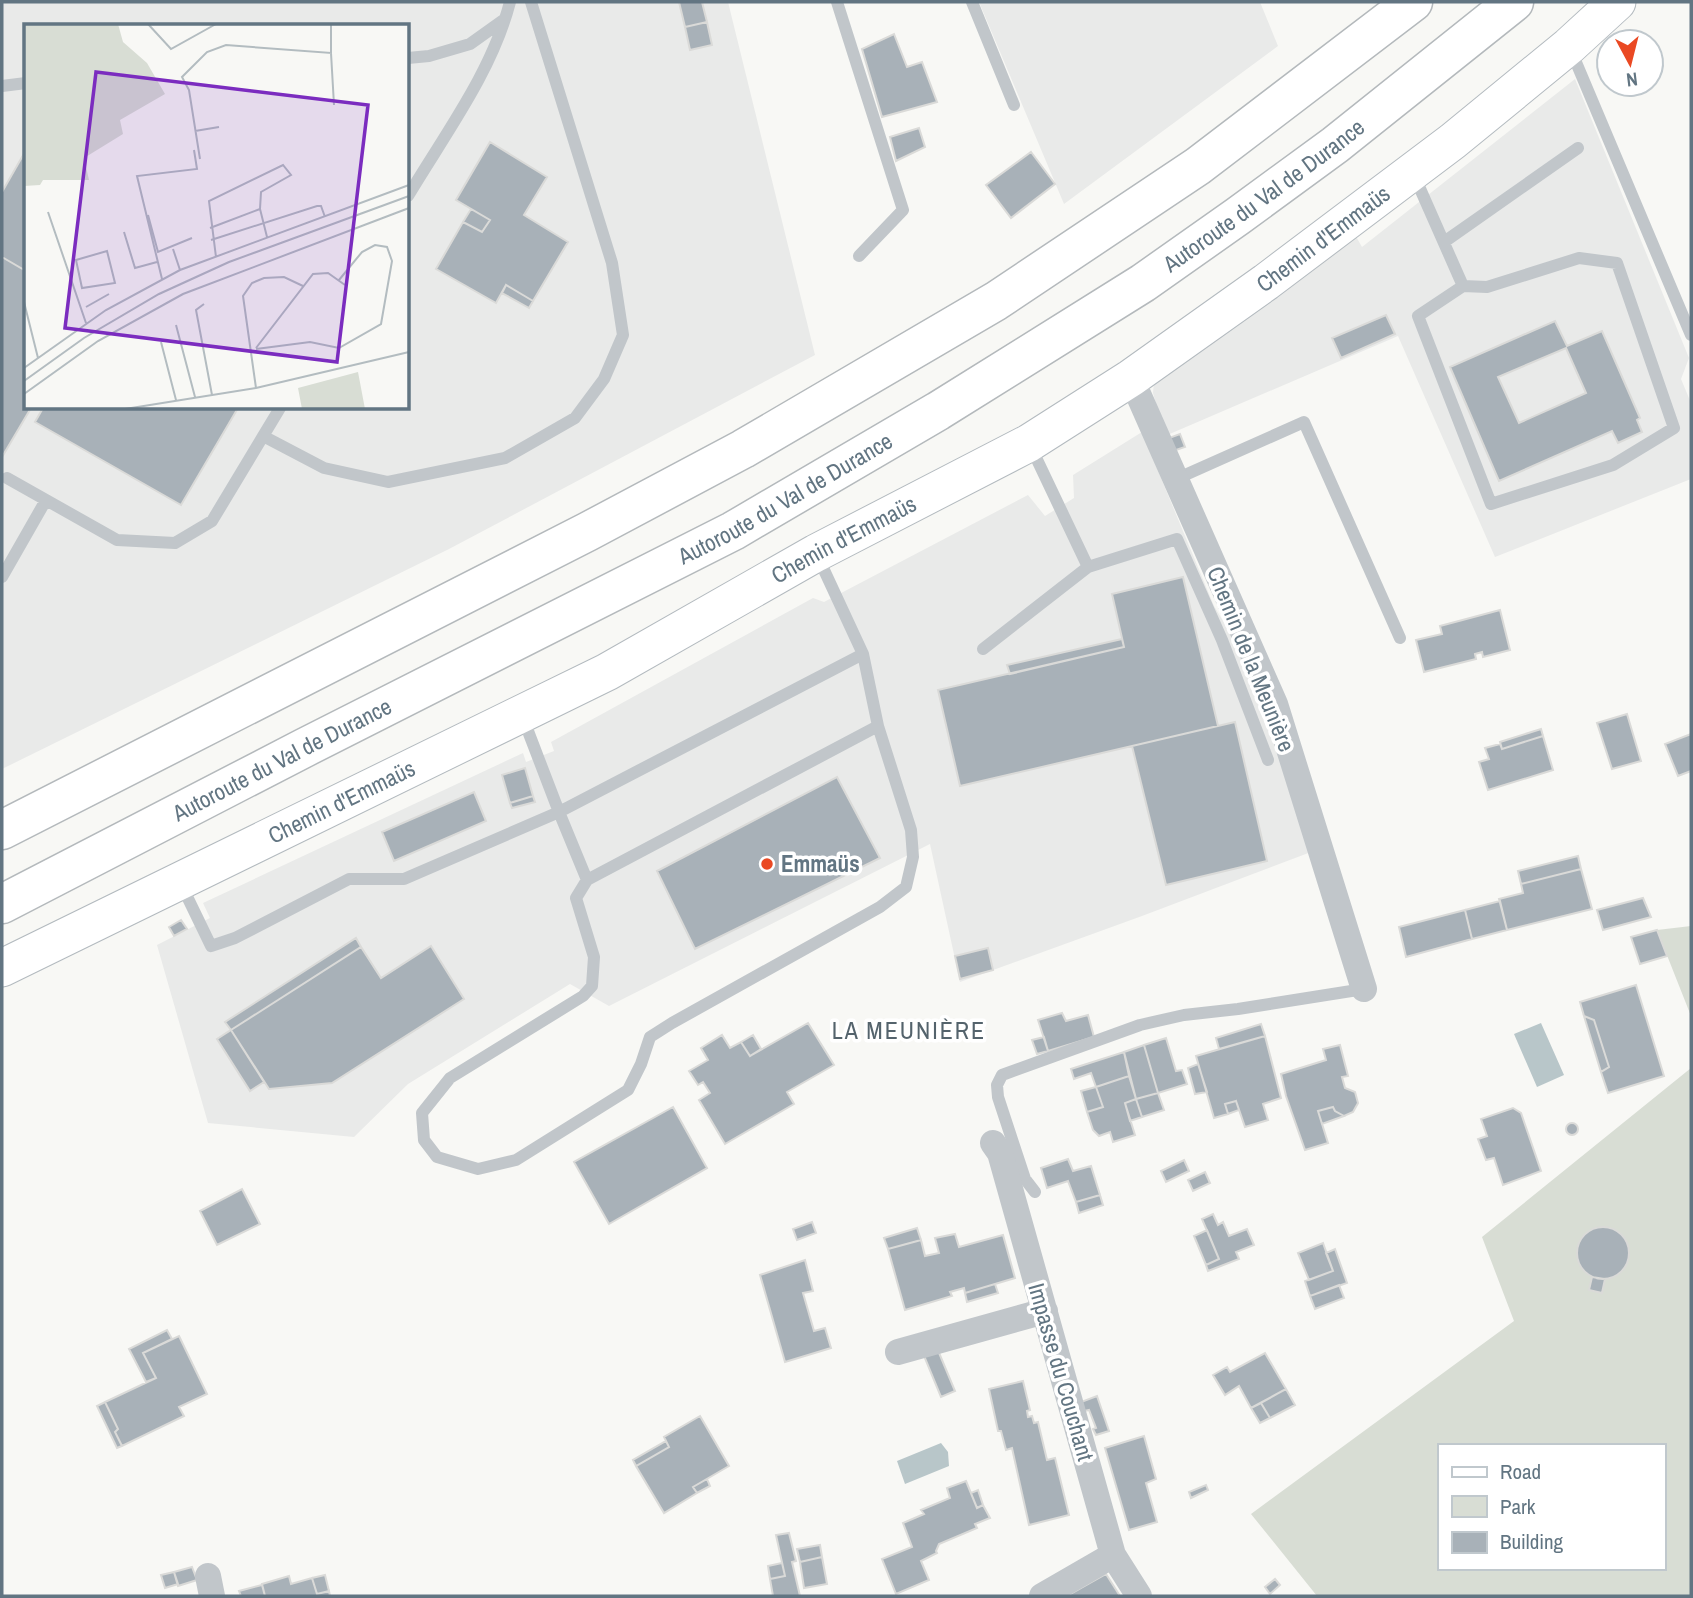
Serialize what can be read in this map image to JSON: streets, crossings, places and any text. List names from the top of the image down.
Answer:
{
  "streets": {
    "highway": ["Autoroute du Val de Durance"],
    "street": ["Chemin d'Emmaüs", "Chemin de la Meunière", "Impasse du Couchant"]
  },
  "crossings": [
    ["Chemin d'Emmaüs", "Chemin de la Meunière"]
  ],
  "districts": ["LA MEUNIÈRE"],
  "places": ["Emmaüs"],
  "legend": ["Road", "Park", "Building"],
  "north": "bottom"
}
